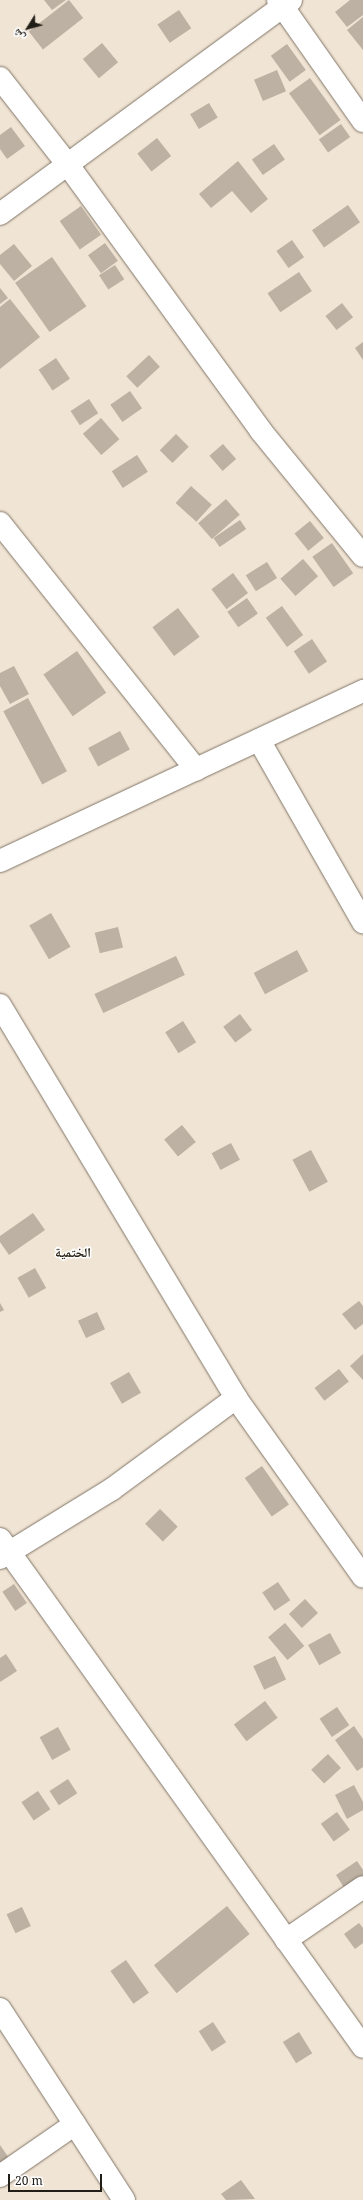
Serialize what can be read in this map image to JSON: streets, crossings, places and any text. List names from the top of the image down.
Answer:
{
  "districts": ["الختمية"],
  "scale_bar": "20 m",
  "north": "bottom left"
}
